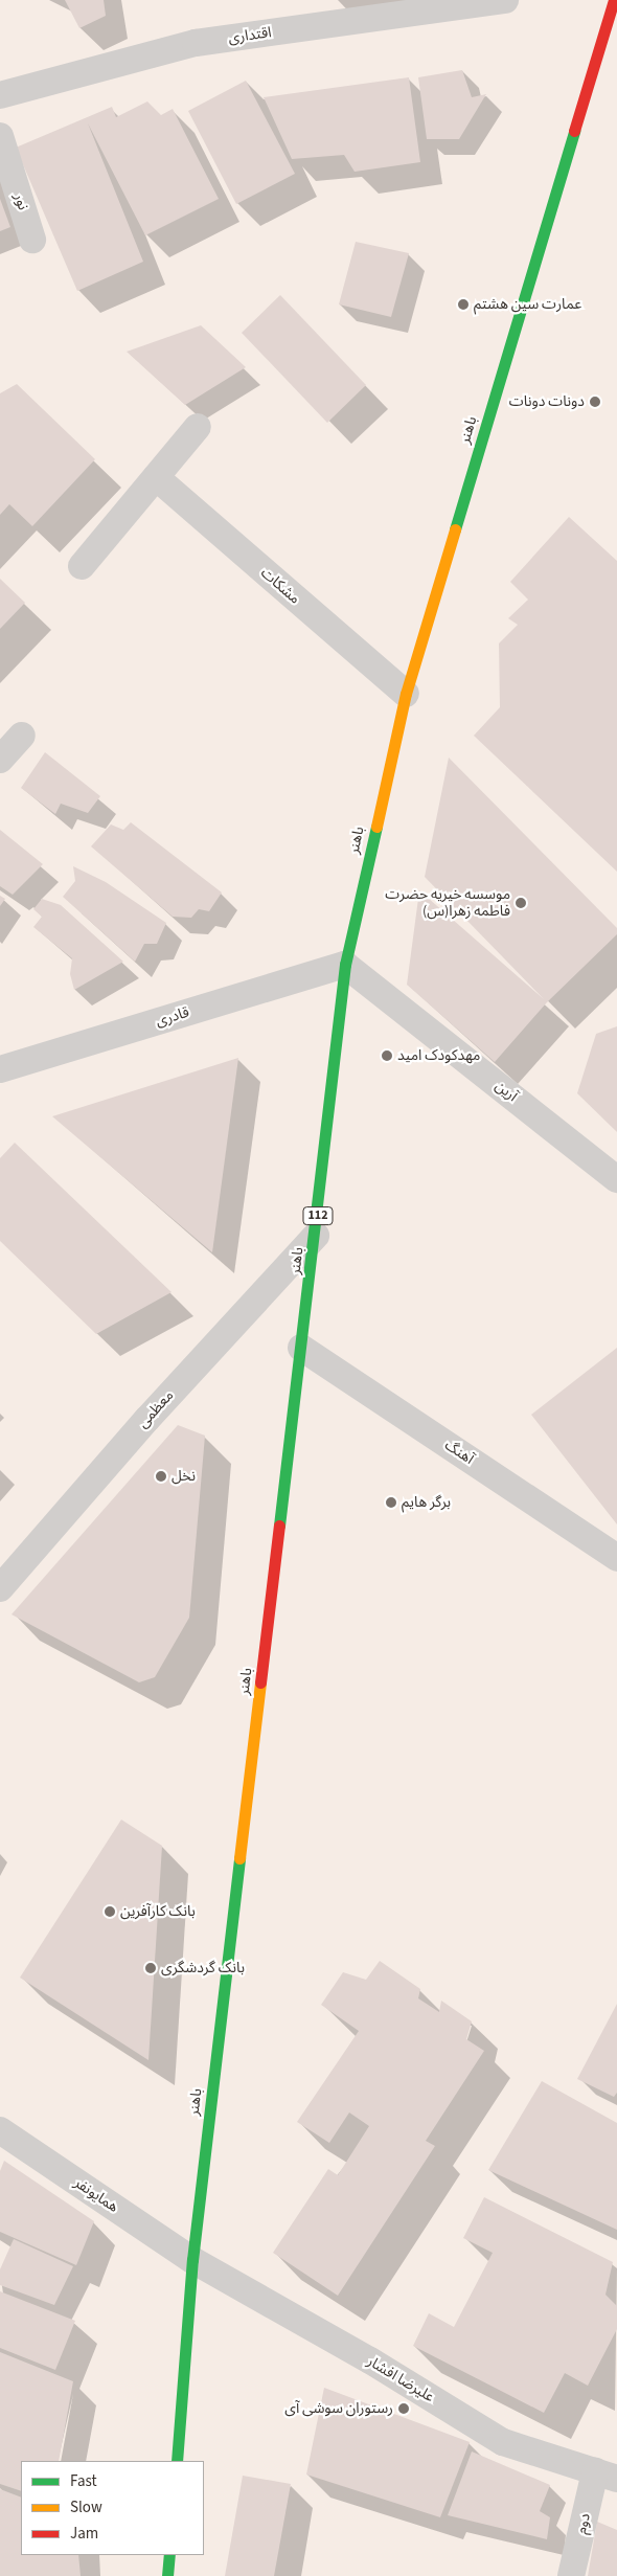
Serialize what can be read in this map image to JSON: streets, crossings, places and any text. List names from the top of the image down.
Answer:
{
  "streets": {
    "main road": ["باهنر", "112"],
    "street": [
      "اقتداری",
      "نور",
      "مشکات",
      "قادری",
      "آرین",
      "معظمی",
      "آهنگ",
      "همایونفر",
      "علیرضا افشار",
      "دوم"
    ]
  },
  "crossings": [
    ["باهنر", "مشکات"],
    ["باهنر", "قادری"],
    ["باهنر", "آرین"],
    ["باهنر", "معظمی"],
    ["باهنر", "آهنگ"],
    ["باهنر", "همایونفر"],
    ["باهنر", "علیرضا افشار"],
    ["قادری", "آرین"],
    ["همایونفر", "علیرضا افشار"],
    ["علیرضا افشار", "دوم"]
  ],
  "places": [
    "عمارت سین هشتم",
    "دونات دونات",
    "موسسه خیریه حضرت فاطمه زهرا(س)",
    "مهدکودک امید",
    "نخل",
    "برگر هایم",
    "بانک کارآفرین",
    "بانک گردشگری",
    "رستوران سوشی آی"
  ],
  "legend": ["Fast", "Slow", "Jam"]
}
